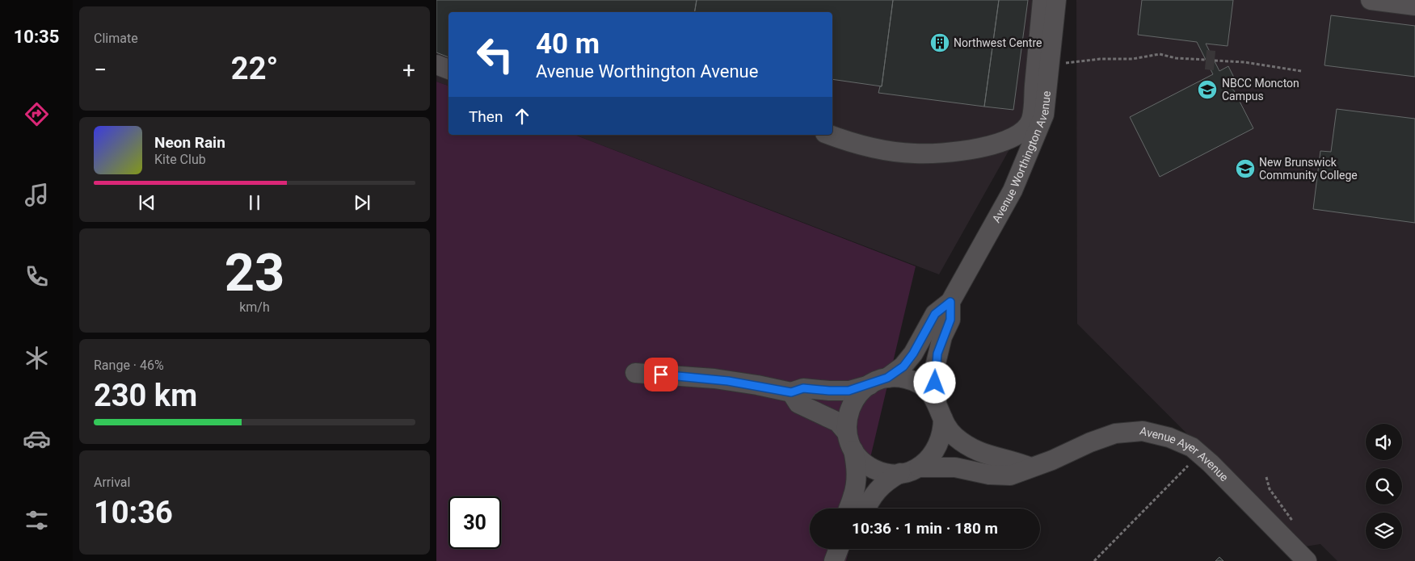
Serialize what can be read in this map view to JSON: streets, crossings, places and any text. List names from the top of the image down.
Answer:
{
  "streets": {
    "street": ["Avenue Worthington Avenue", "Avenue Ayer Avenue"]
  },
  "crossings": [
    ["Avenue Worthington Avenue", "Avenue Ayer Avenue"]
  ],
  "places": {
    "building": ["Northwest Centre"],
    "school or university": ["NBCC Moncton Campus", "New Brunswick Community College"]
  },
  "page": {
    "tabs": "10:35",
    "tile": [
      "Climate",
      ["23", "km/h"],
      ["Range · 46%", "230 km"],
      ["Arrival", "10:36"]
    ],
    "turn": ["40 m", "Avenue Worthington Avenue"],
    "heat": ["−", "22°", "+"],
    "then": "Then",
    "song": ["Neon Rain", "Kite Club"],
    "limit": "30",
    "trip": "10:36 · 1 min · 180 m"
  }
}
